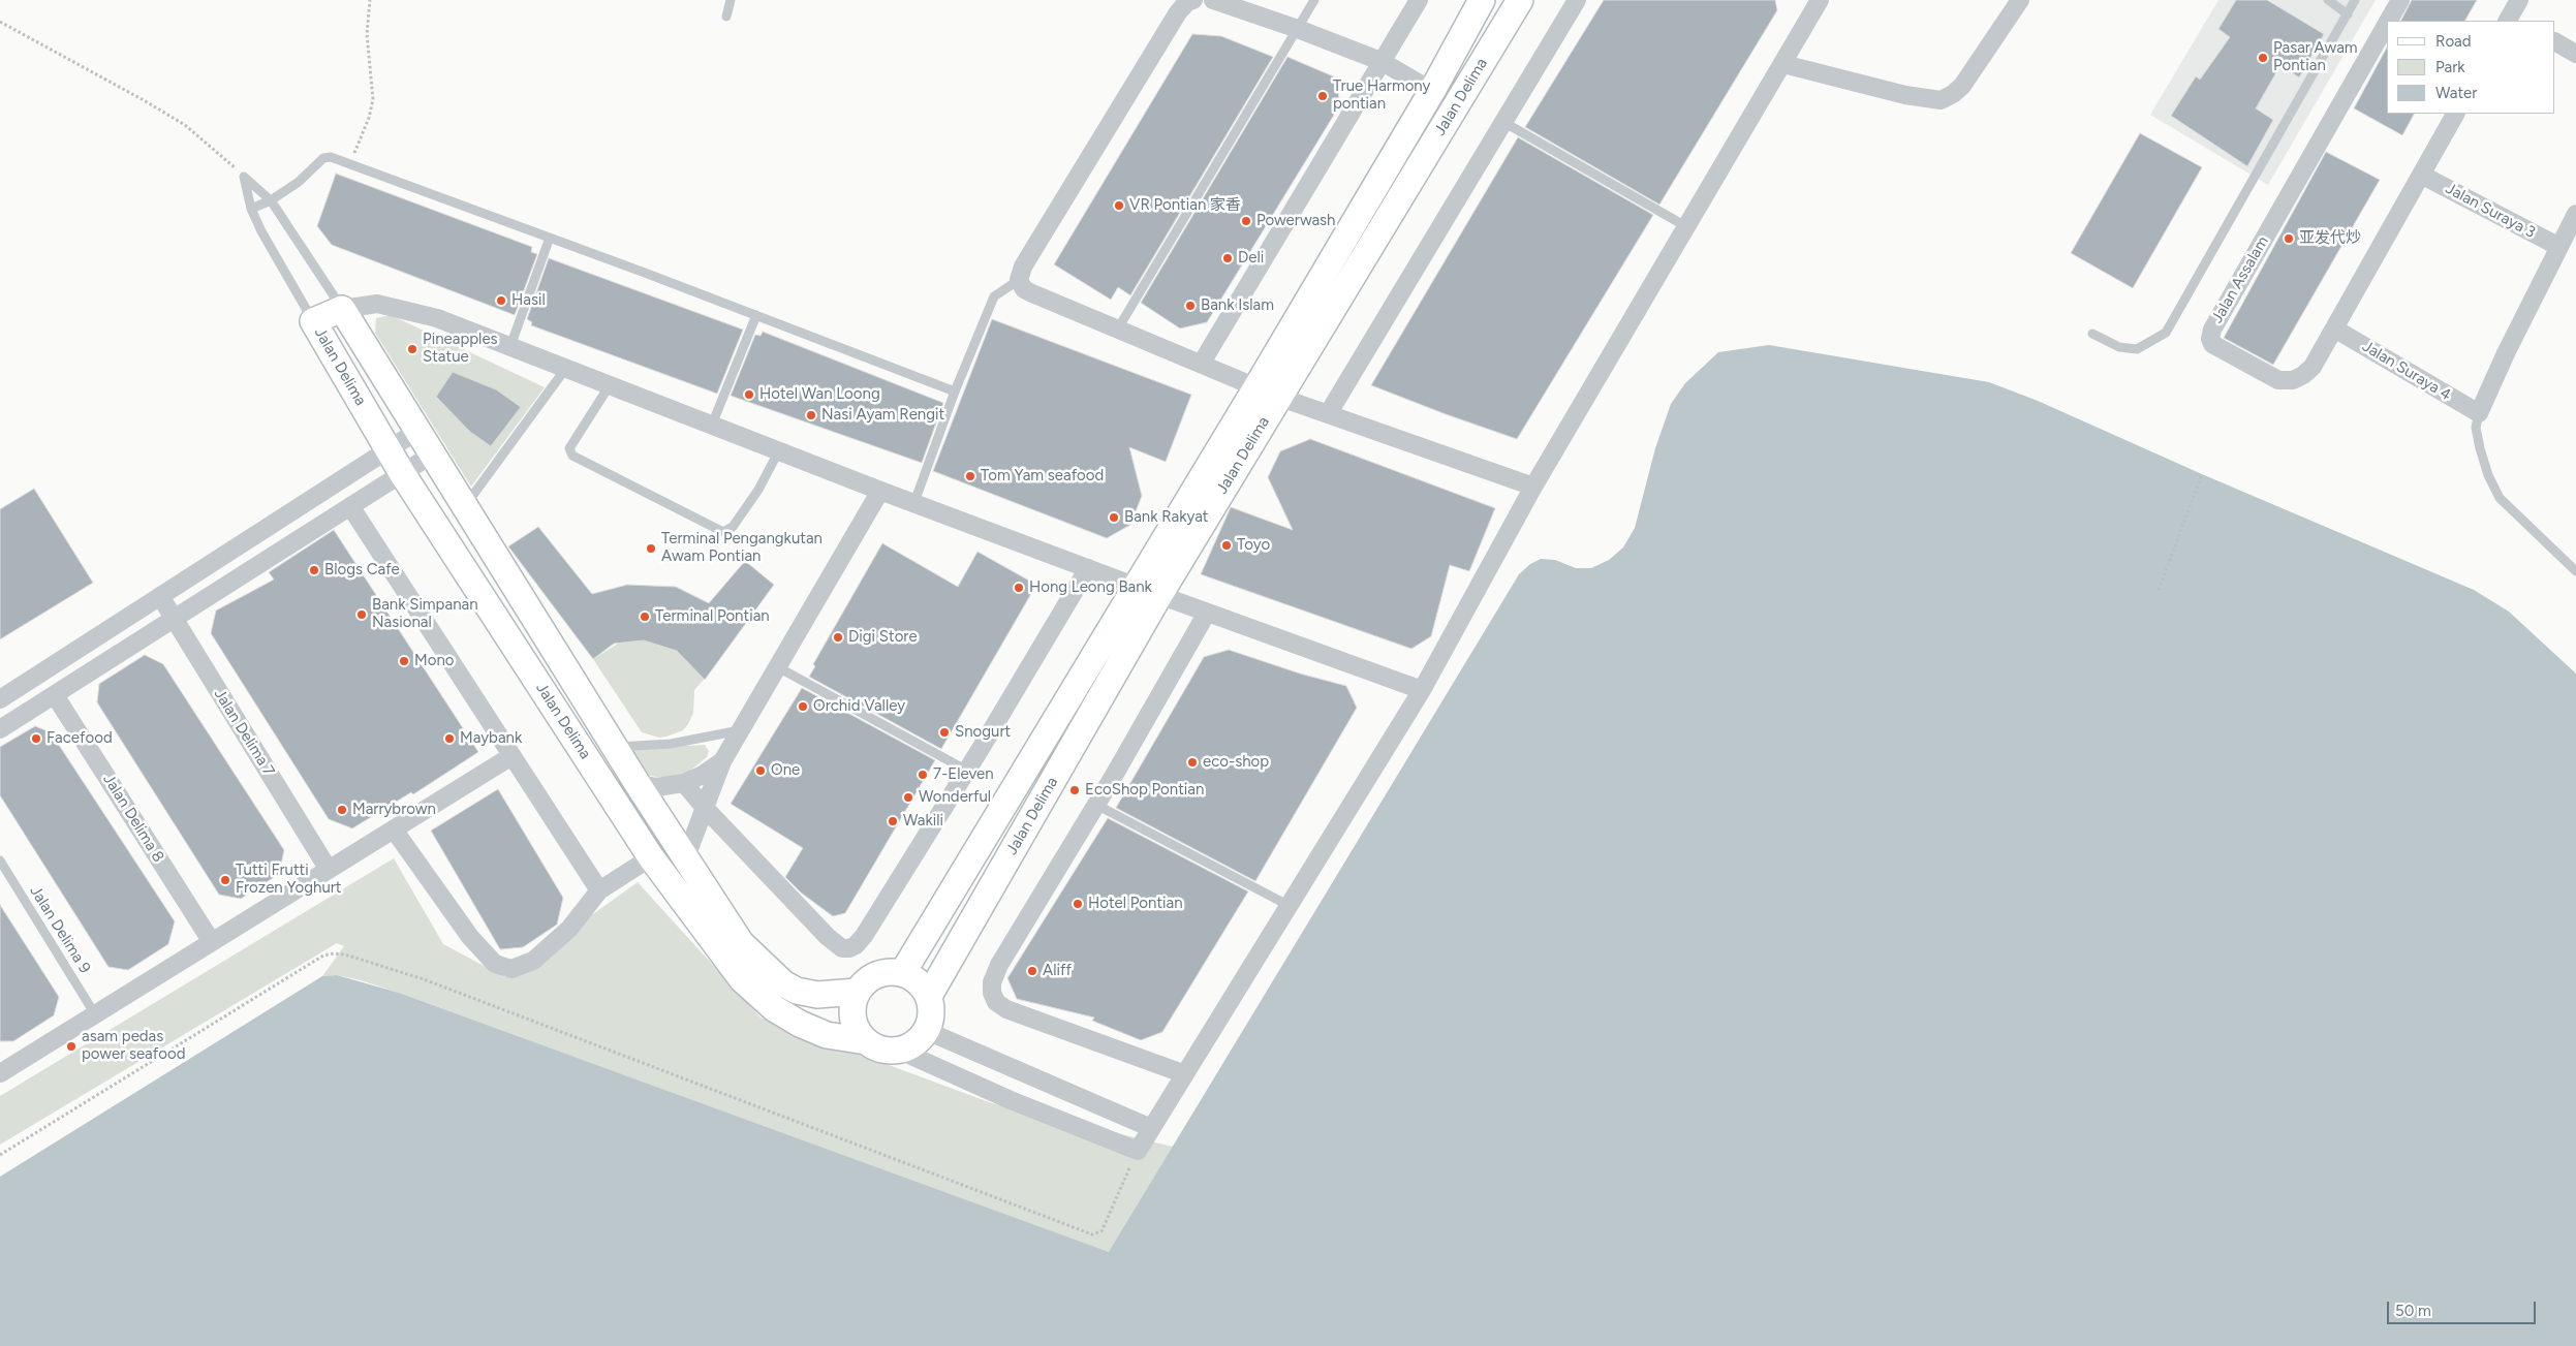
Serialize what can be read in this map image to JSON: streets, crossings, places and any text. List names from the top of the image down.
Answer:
{
  "streets": {
    "street": [
      "Jalan Delima",
      "Jalan Suraya 3",
      "Jalan Assalam",
      "Jalan Suraya 4",
      "Jalan Delima 7",
      "Jalan Delima 8"
    ],
    "lane": ["Jalan Delima 9"]
  },
  "crossings": [
    ["Jalan Suraya 3", "Jalan Assalam"],
    ["Jalan Assalam", "Jalan Suraya 4"]
  ],
  "places": [
    "Pasar Awam Pontian",
    "True Harmony pontian",
    "VR Pontian 家香",
    "Powerwash",
    "亚发代炒",
    "Deli",
    "Hasil",
    "Bank Islam",
    "Pineapples Statue",
    "Hotel Wan Loong",
    "Nasi Ayam Rengit",
    "Tom Yam seafood",
    "Bank Rakyat",
    "Toyo",
    "Terminal Pengangkutan Awam Pontian",
    "Blogs Cafe",
    "Hong Leong Bank",
    "Bank Simpanan Nasional",
    "Terminal Pontian",
    "Digi Store",
    "Mono",
    "Orchid Valley",
    "Snogurt",
    "Facefood",
    "Maybank",
    "eco-shop",
    "One",
    "7-Eleven",
    "EcoShop Pontian",
    "Wonderful",
    "Marrybrown",
    "Wakili",
    "Tutti Frutti Frozen Yoghurt",
    "Hotel Pontian",
    "Aliff",
    "asam pedas power seafood"
  ],
  "legend": ["Road", "Park", "Water"],
  "scale_bar": "50 m"
}
